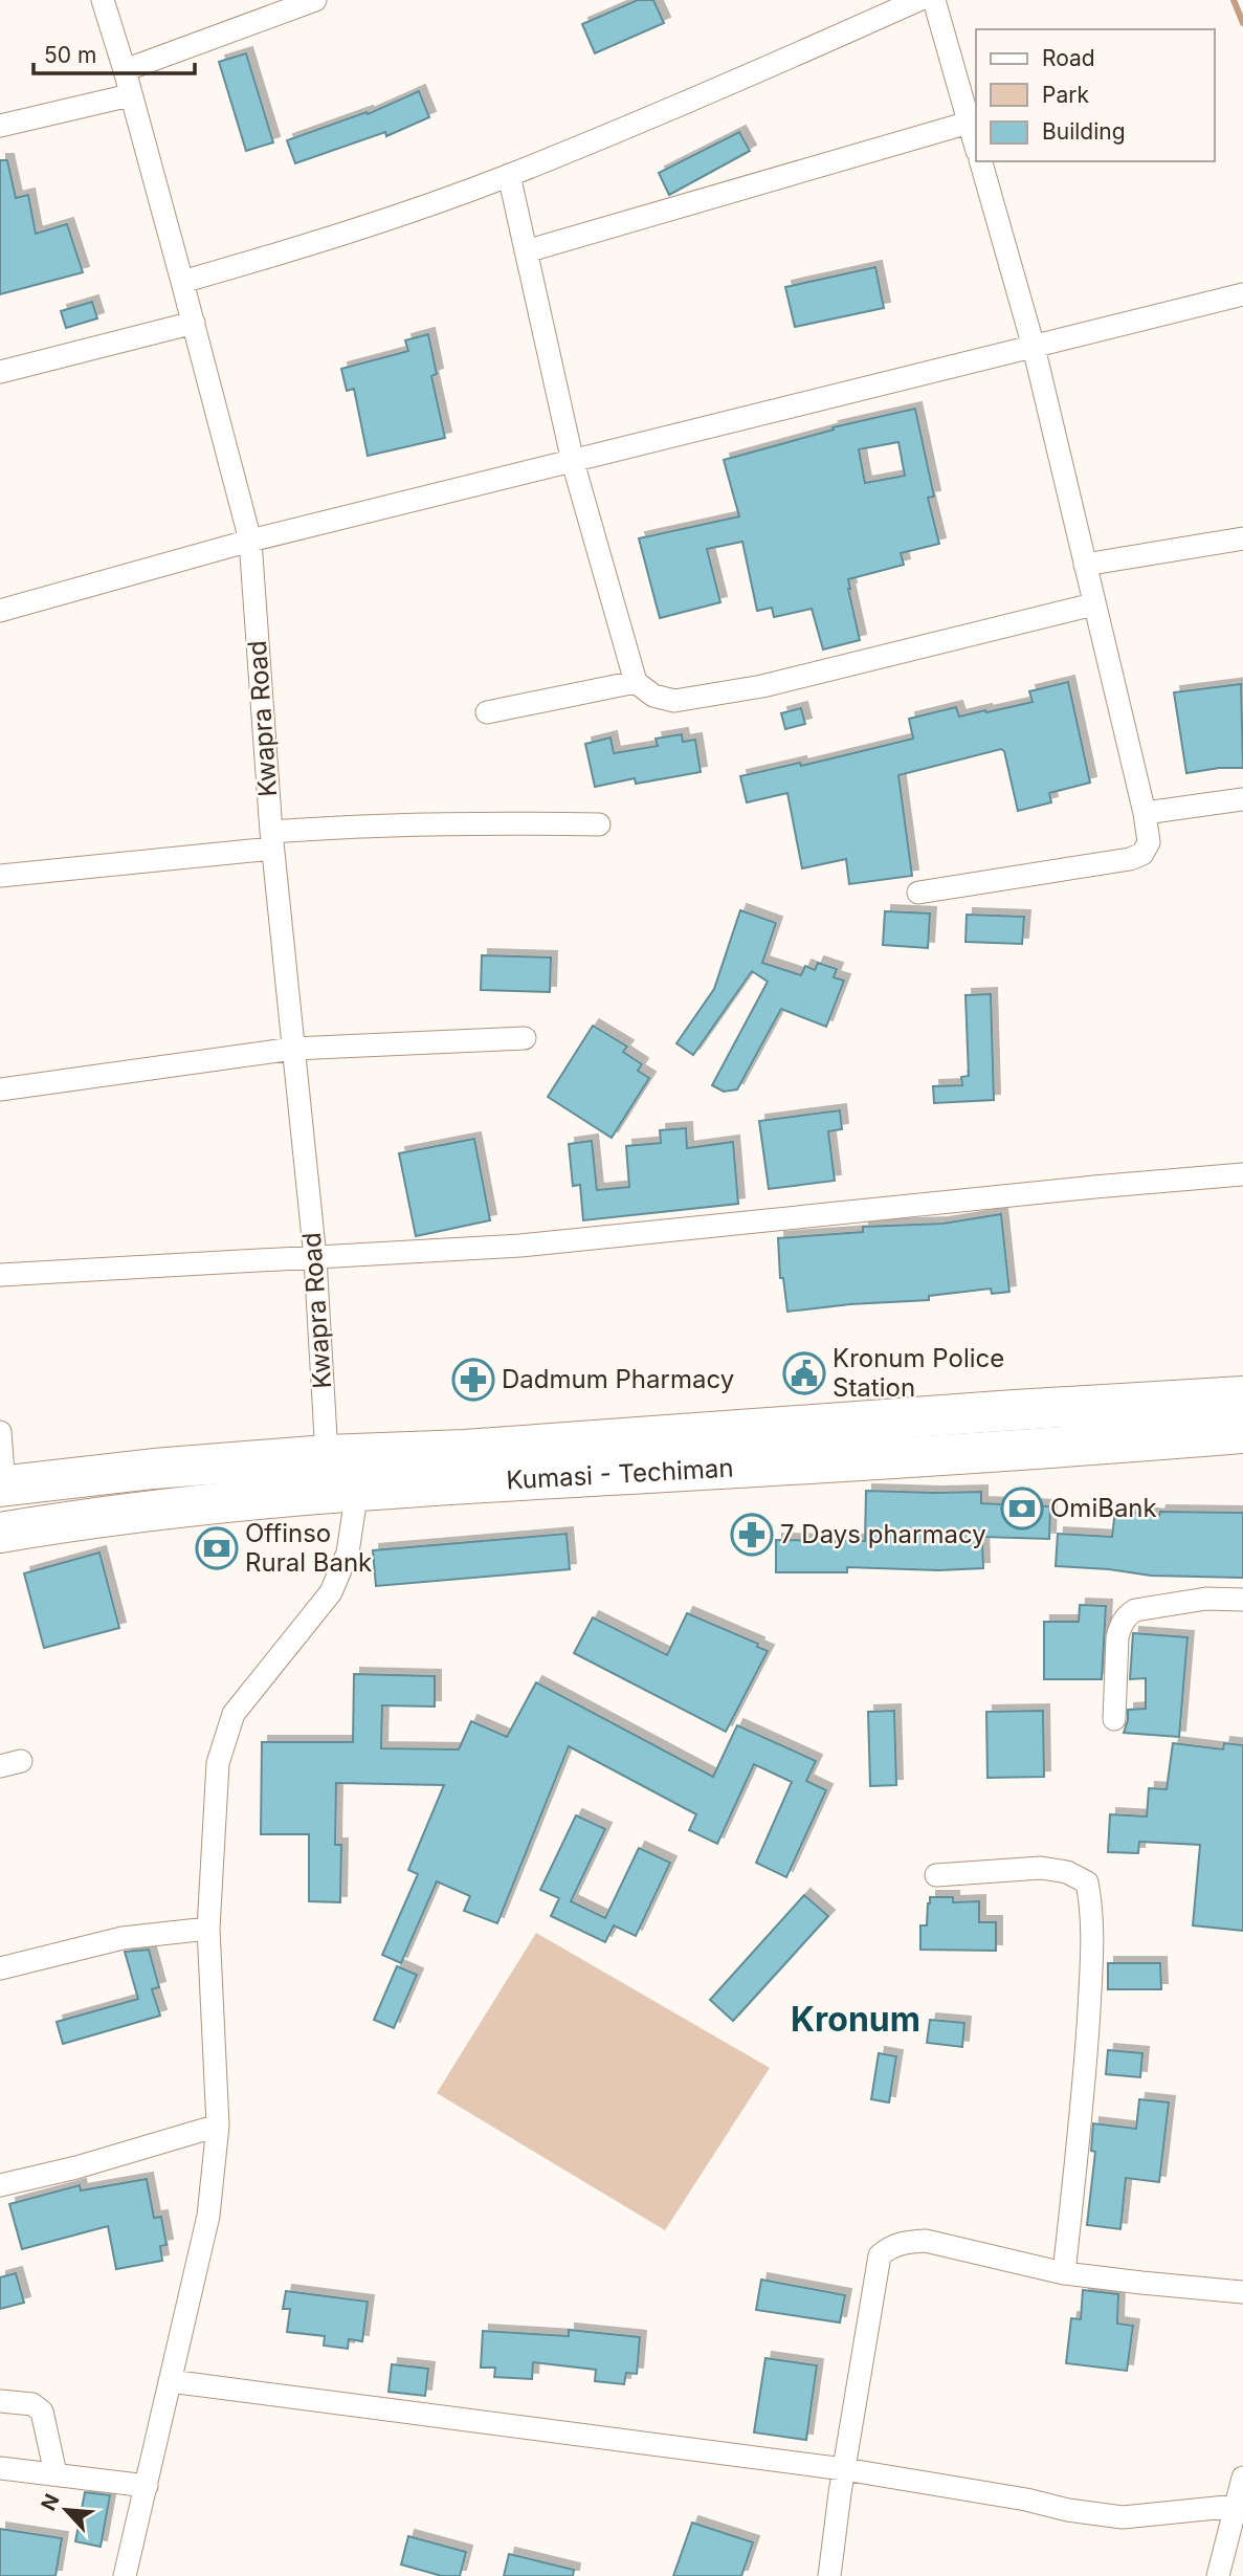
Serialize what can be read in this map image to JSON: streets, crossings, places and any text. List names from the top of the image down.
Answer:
{
  "streets": {
    "highway": ["Kumasi - Techiman"],
    "street": ["Kwapra Road"]
  },
  "districts": ["Kronum"],
  "places": {
    "public building": ["Kronum Police Station"],
    "pharmacy": ["Dadmum Pharmacy", "7 Days pharmacy"],
    "bank": ["OmiBank", "Offinso Rural Bank"]
  },
  "legend": ["Road", "Park", "Building"],
  "scale_bar": "50 m",
  "north": "top left"
}
